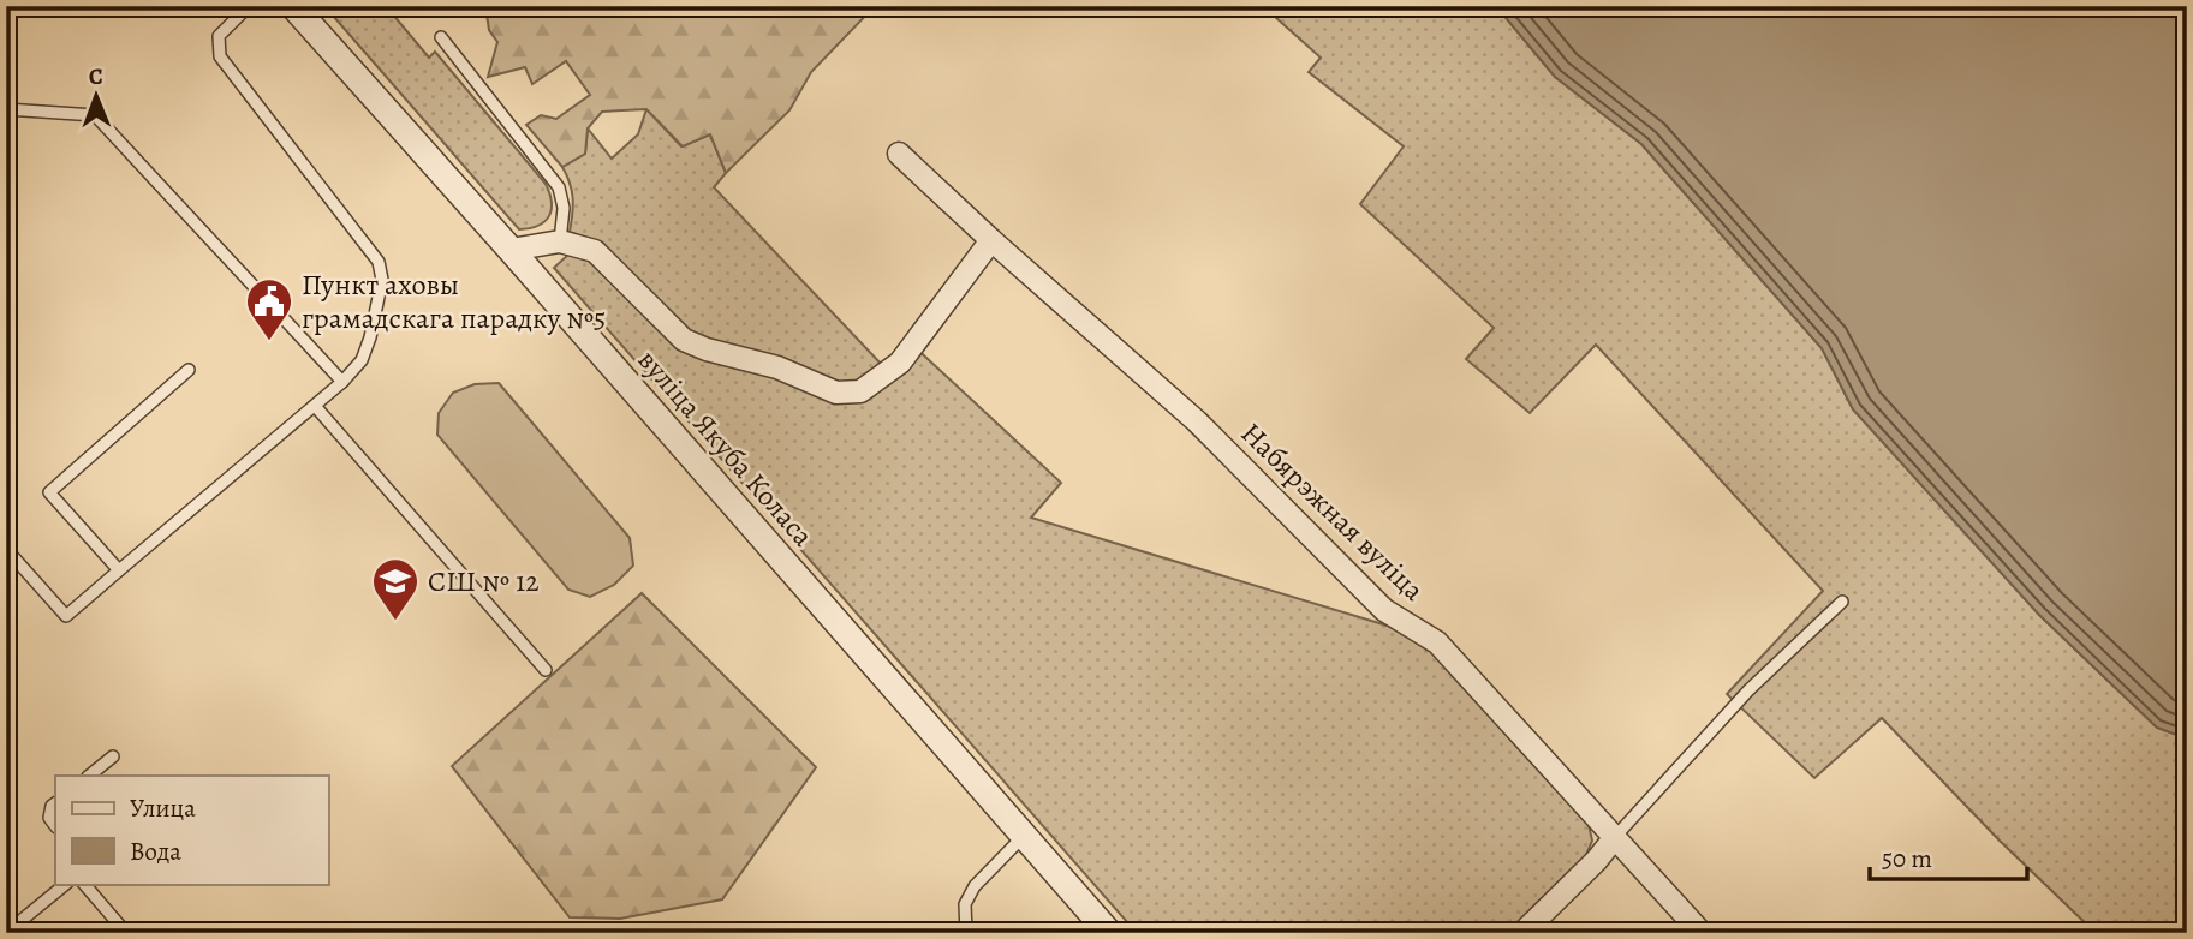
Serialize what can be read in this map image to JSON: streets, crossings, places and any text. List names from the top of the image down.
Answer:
{
  "streets": {
    "street": ["вуліца Якуба Коласа", "Набярэжная вуліца"]
  },
  "places": {
    "public building": ["Пункт аховы грамадскага парадку №5"],
    "school or university": ["СШ № 12"]
  },
  "legend": ["Улица", "Вода"],
  "scale_bar": "50 m",
  "north": "top"
}
